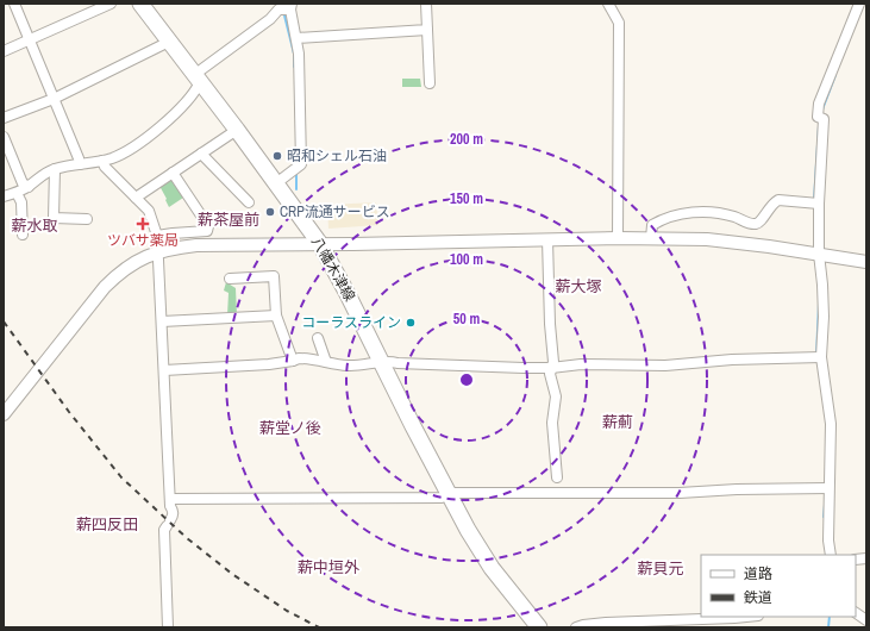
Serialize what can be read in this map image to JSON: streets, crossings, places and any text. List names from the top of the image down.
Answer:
{
  "streets": {
    "main road": ["八幡木津線"]
  },
  "districts": [
    "薪茶屋前",
    "薪水取",
    "薪大塚",
    "薪薊",
    "薪堂ノ後",
    "薪四反田",
    "薪中垣外",
    "薪貝元"
  ],
  "places": {
    "other": ["昭和シェル石油", "CRP流通サービス", "コーラスライン"],
    "health": ["ツバサ薬局"]
  },
  "legend": ["道路", "鉄道"],
  "rings": [
    "200 m",
    "150 m",
    "100 m",
    "50 m"
  ]
}
